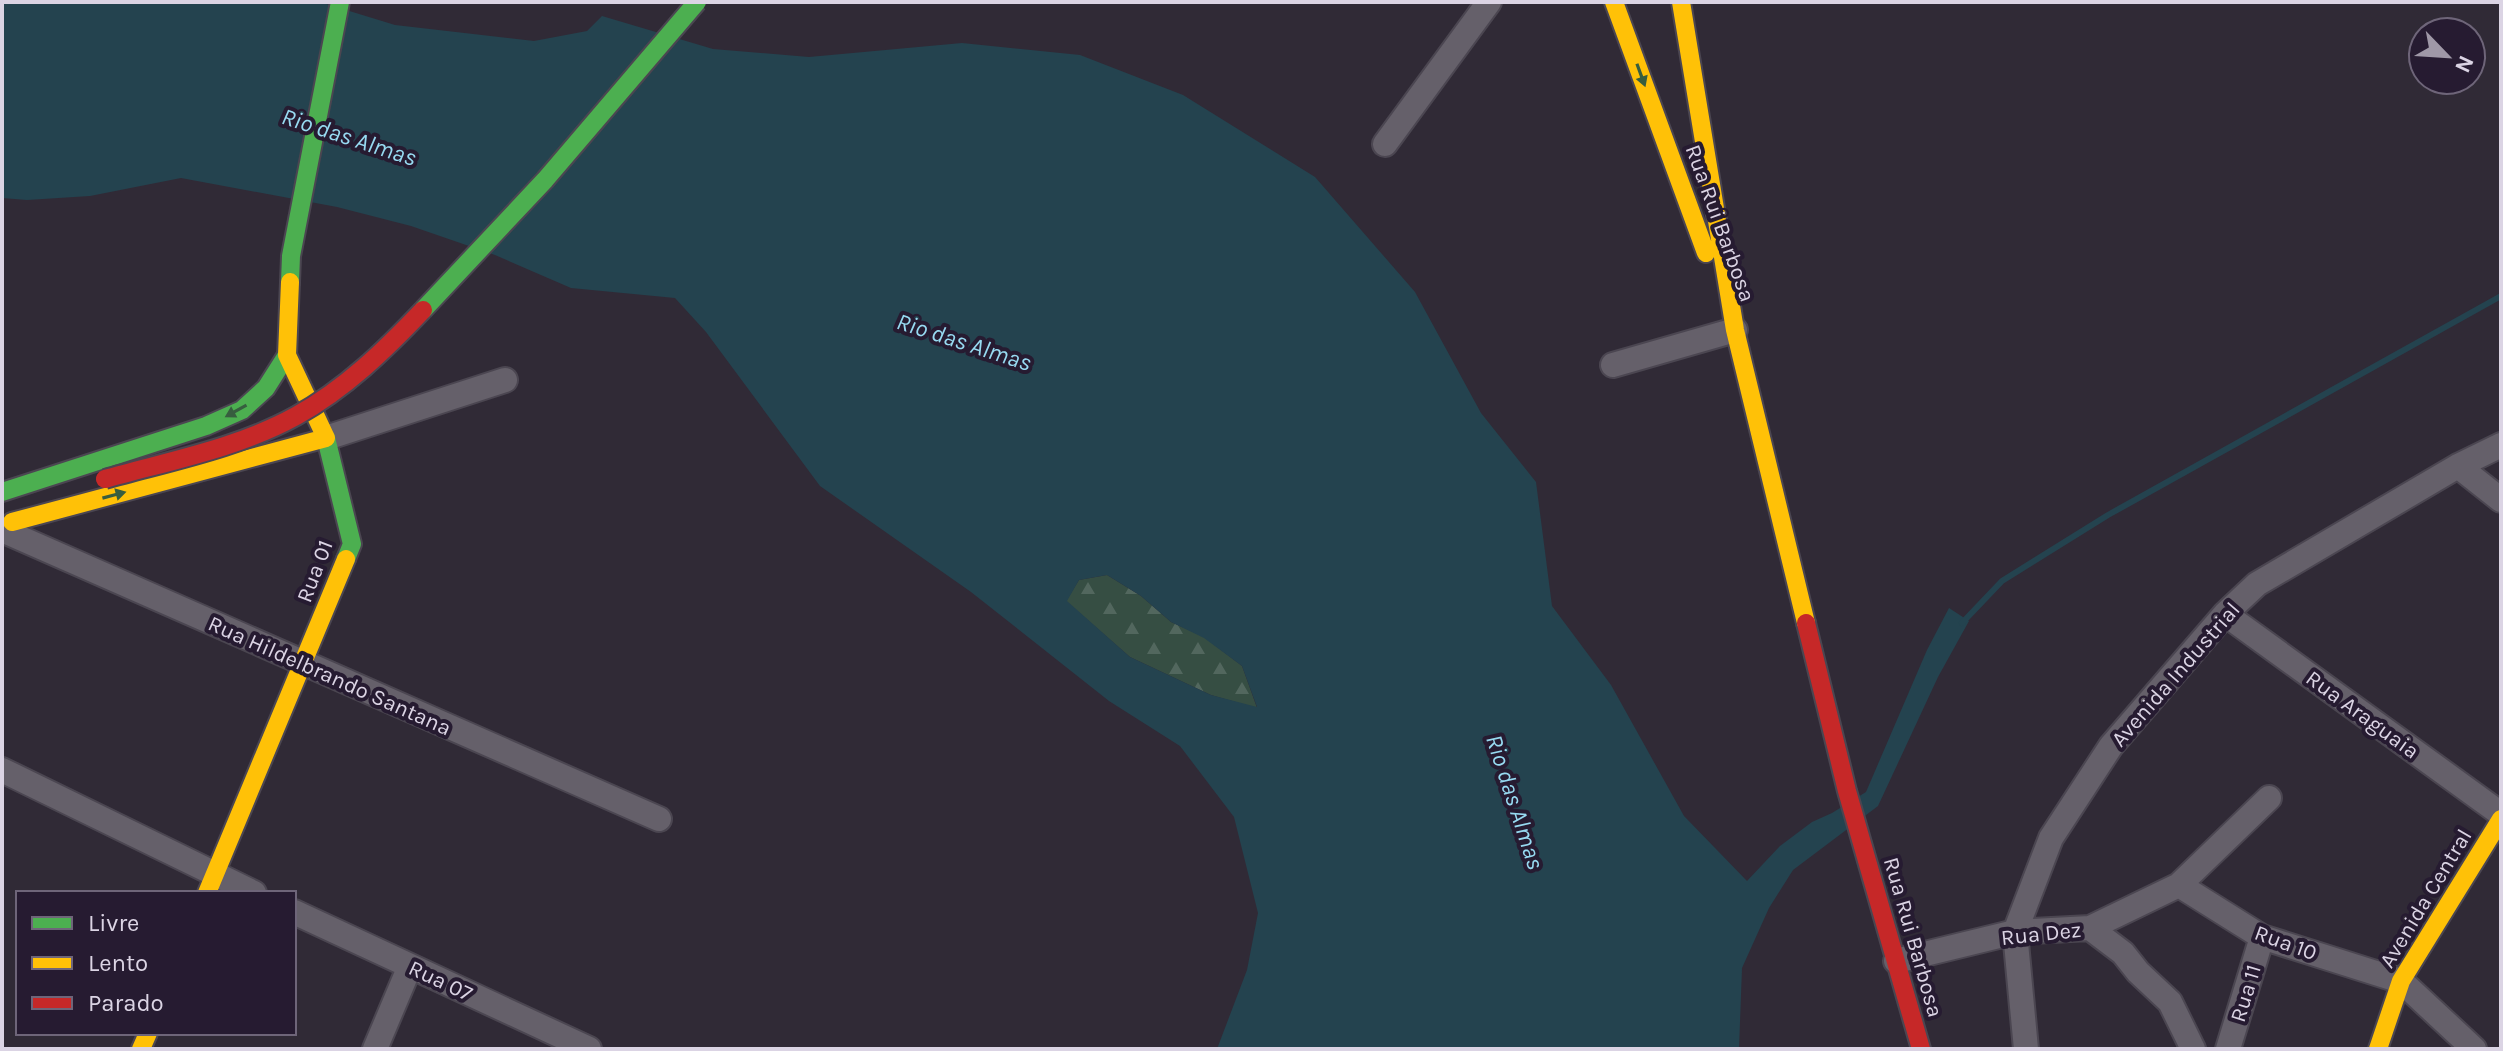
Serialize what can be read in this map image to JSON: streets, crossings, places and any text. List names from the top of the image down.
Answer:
{
  "streets": {
    "street": [
      "Rua Rui Barbosa",
      "Rua 01",
      "Avenida Industrial",
      "Rua Hildelbrando Santana",
      "Rua Araguaia",
      "Avenida Central",
      "Rua Dez",
      "Rua 10",
      "Rua 07",
      "Rua 11"
    ]
  },
  "crossings": [
    ["Rua Rui Barbosa", "Rua Dez"],
    ["Rua 01", "Rua Hildelbrando Santana"],
    ["Avenida Industrial", "Rua Araguaia"],
    ["Avenida Industrial", "Rua Dez"],
    ["Rua Araguaia", "Avenida Central"],
    ["Avenida Central", "Rua 10"],
    ["Rua Dez", "Rua 10"],
    ["Rua 10", "Rua 11"]
  ],
  "water": ["Rio das Almas"],
  "legend": ["Livre", "Lento", "Parado"],
  "north": "bottom right"
}
